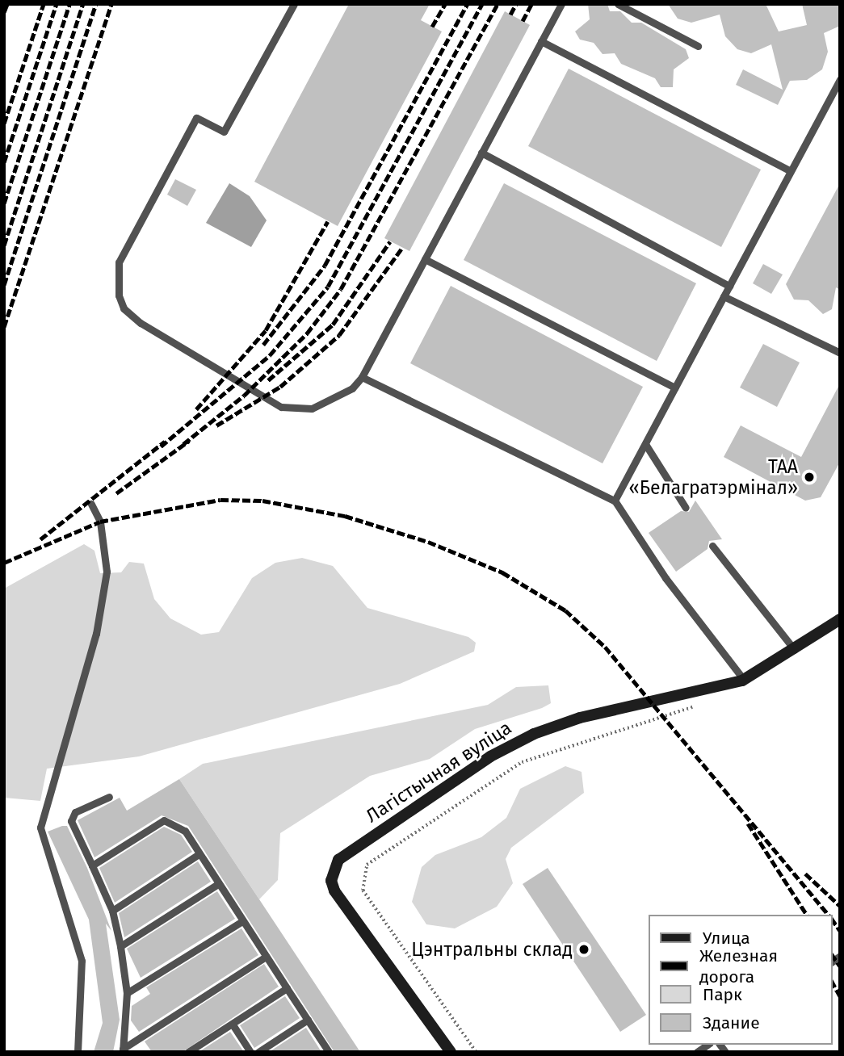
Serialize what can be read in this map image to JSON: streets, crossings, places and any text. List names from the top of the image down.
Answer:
{
  "streets": {
    "street": ["Лагістычная вуліца"]
  },
  "places": ["ТАА «Белагратэрмінал»", "Цэнтральны склад"],
  "legend": [
    "Улица",
    "Железная дорога",
    "Парк",
    "Здание"
  ]
}
